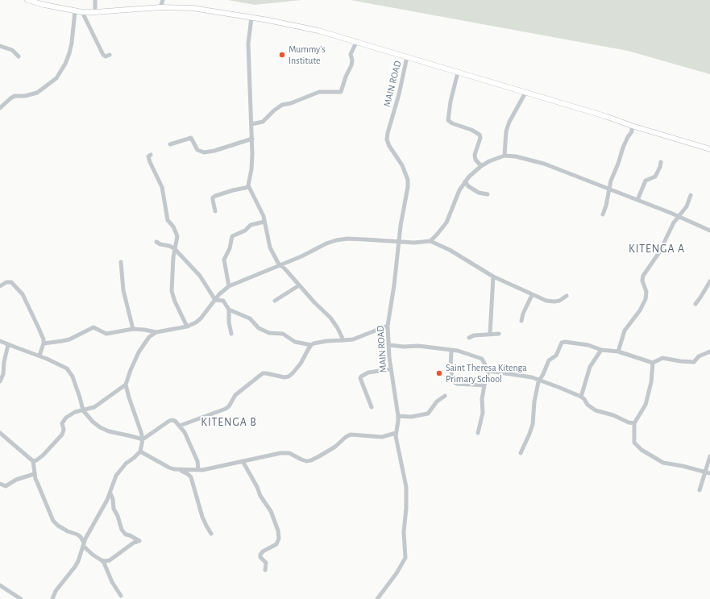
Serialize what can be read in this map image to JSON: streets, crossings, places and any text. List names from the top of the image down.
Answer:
{
  "streets": {
    "street": ["MAIN ROAD"]
  },
  "districts": ["KITENGA A", "KITENGA B"],
  "places": ["Mummy's Institute", "Saint Theresa Kitenga Primary School"]
}
